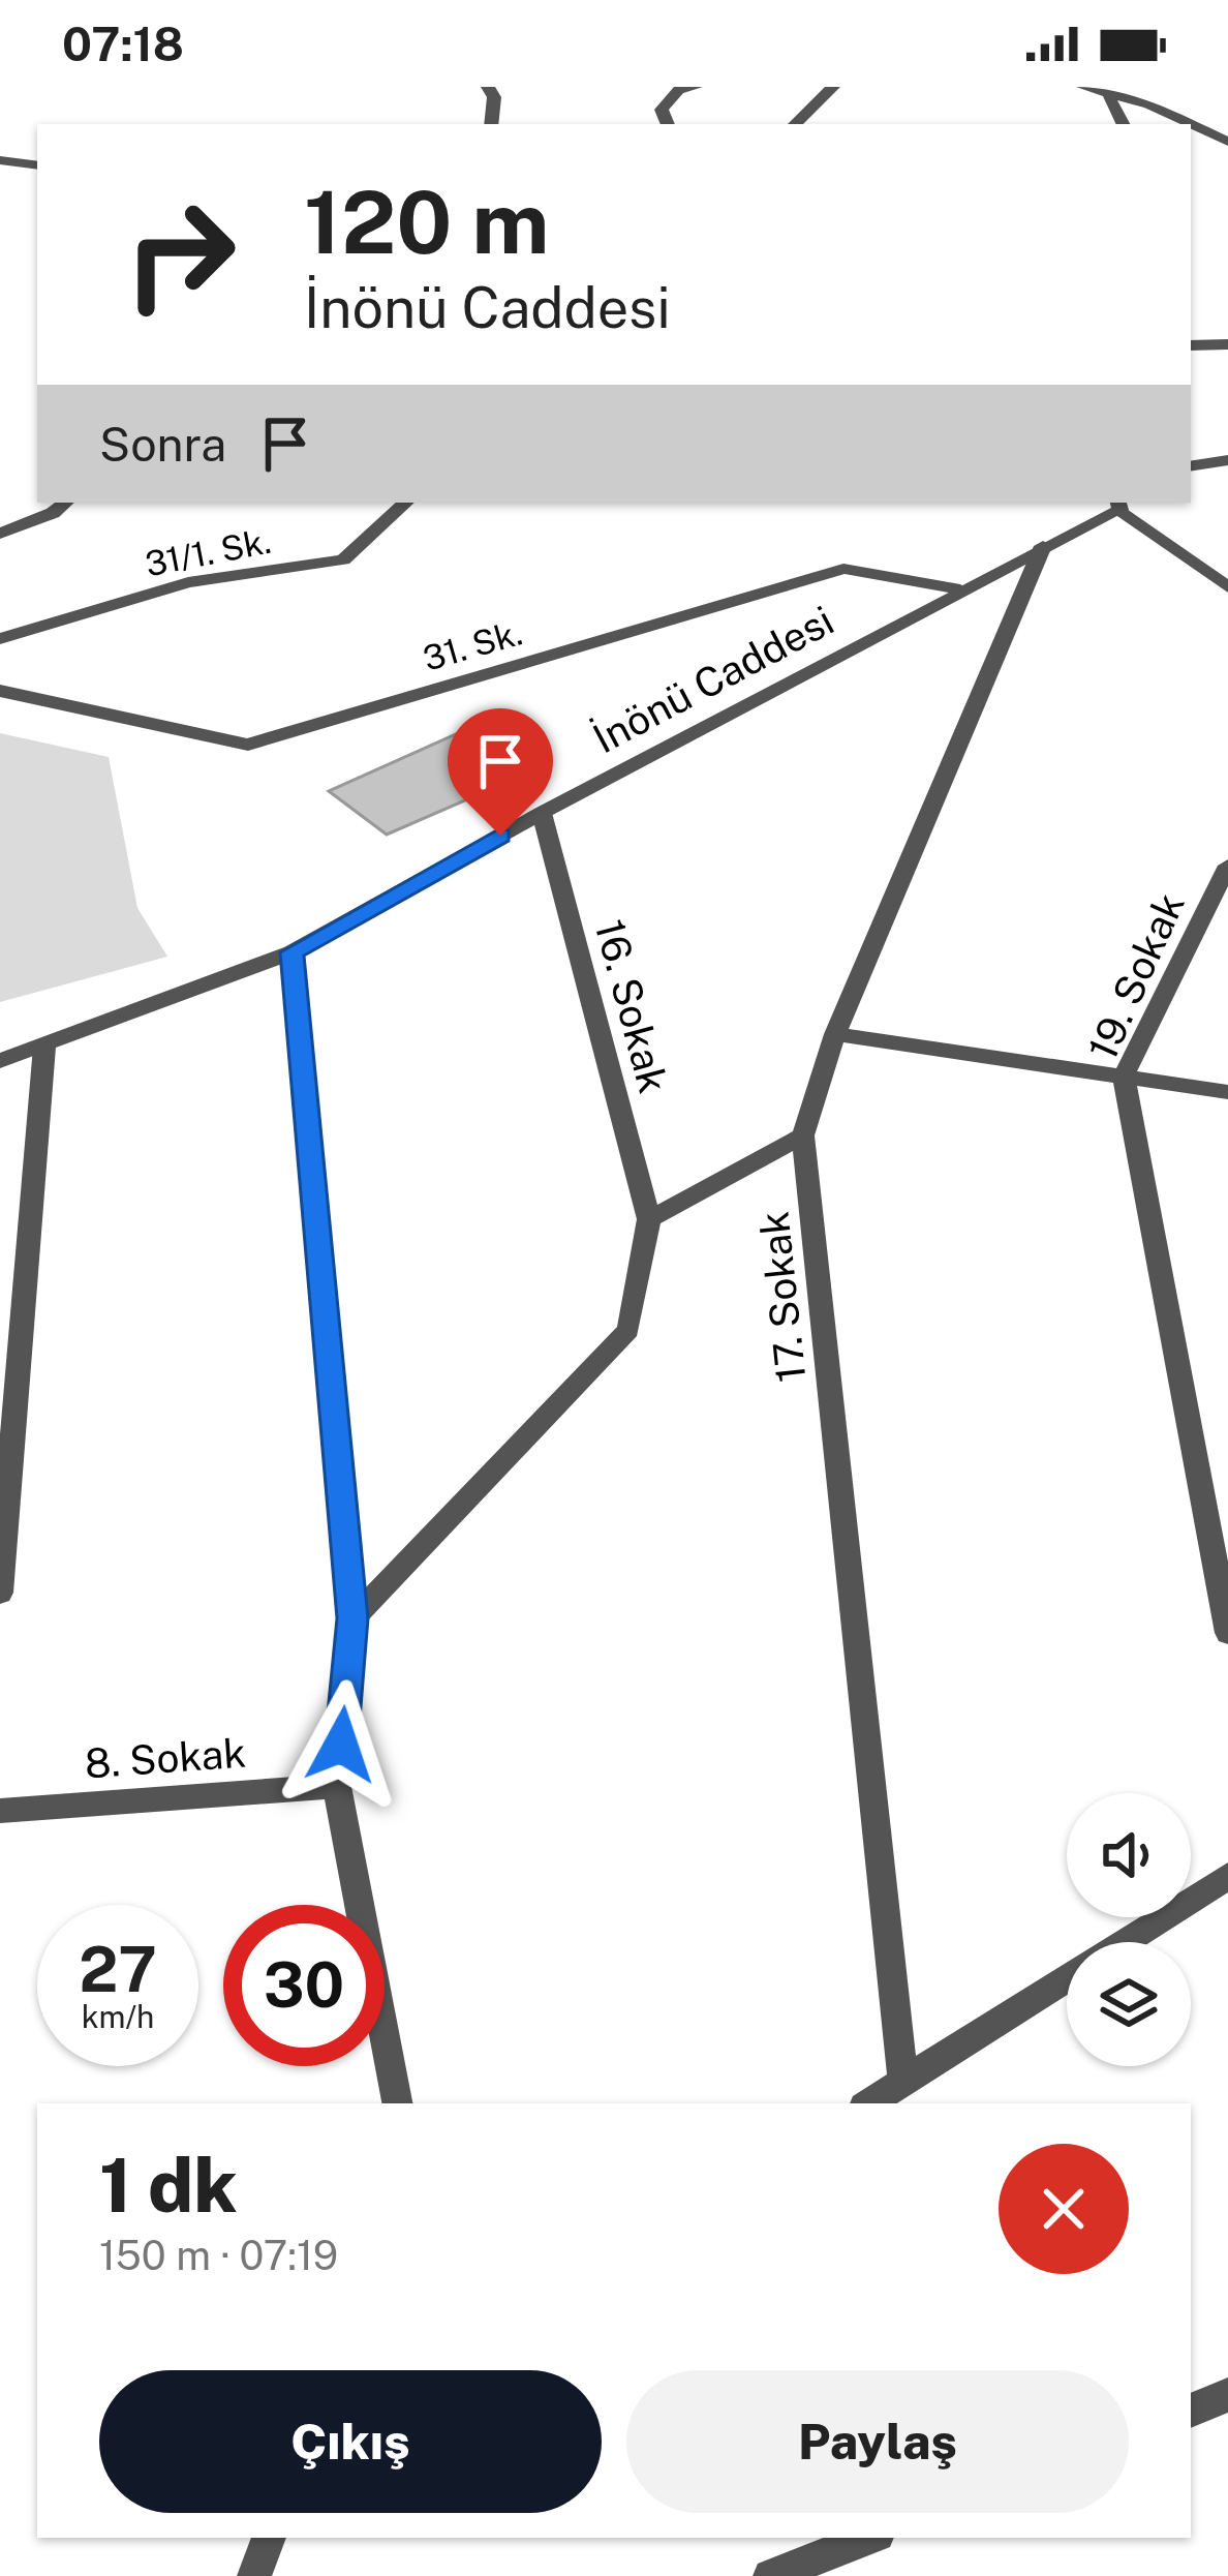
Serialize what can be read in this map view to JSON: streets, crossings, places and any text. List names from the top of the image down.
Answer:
{
  "streets": {
    "street": [
      "31/1. Sk.",
      "31. Sk.",
      "İnönü Caddesi",
      "19. Sokak",
      "16. Sokak",
      "17. Sokak",
      "8. Sokak"
    ]
  },
  "crossings": [
    ["31. Sk.", "İnönü Caddesi"],
    ["İnönü Caddesi", "16. Sokak"],
    ["İnönü Caddesi", "17. Sokak"]
  ],
  "page": {
    "status": "07:18",
    "turn": ["120 m", "İnönü Caddesi"],
    "then": "Sonra",
    "speed": "27 km/h",
    "limit": "30",
    "heading": ["1 dk", "150 m · 07:19"],
    "buttons": ["Çıkış", "Paylaş"]
  }
}
